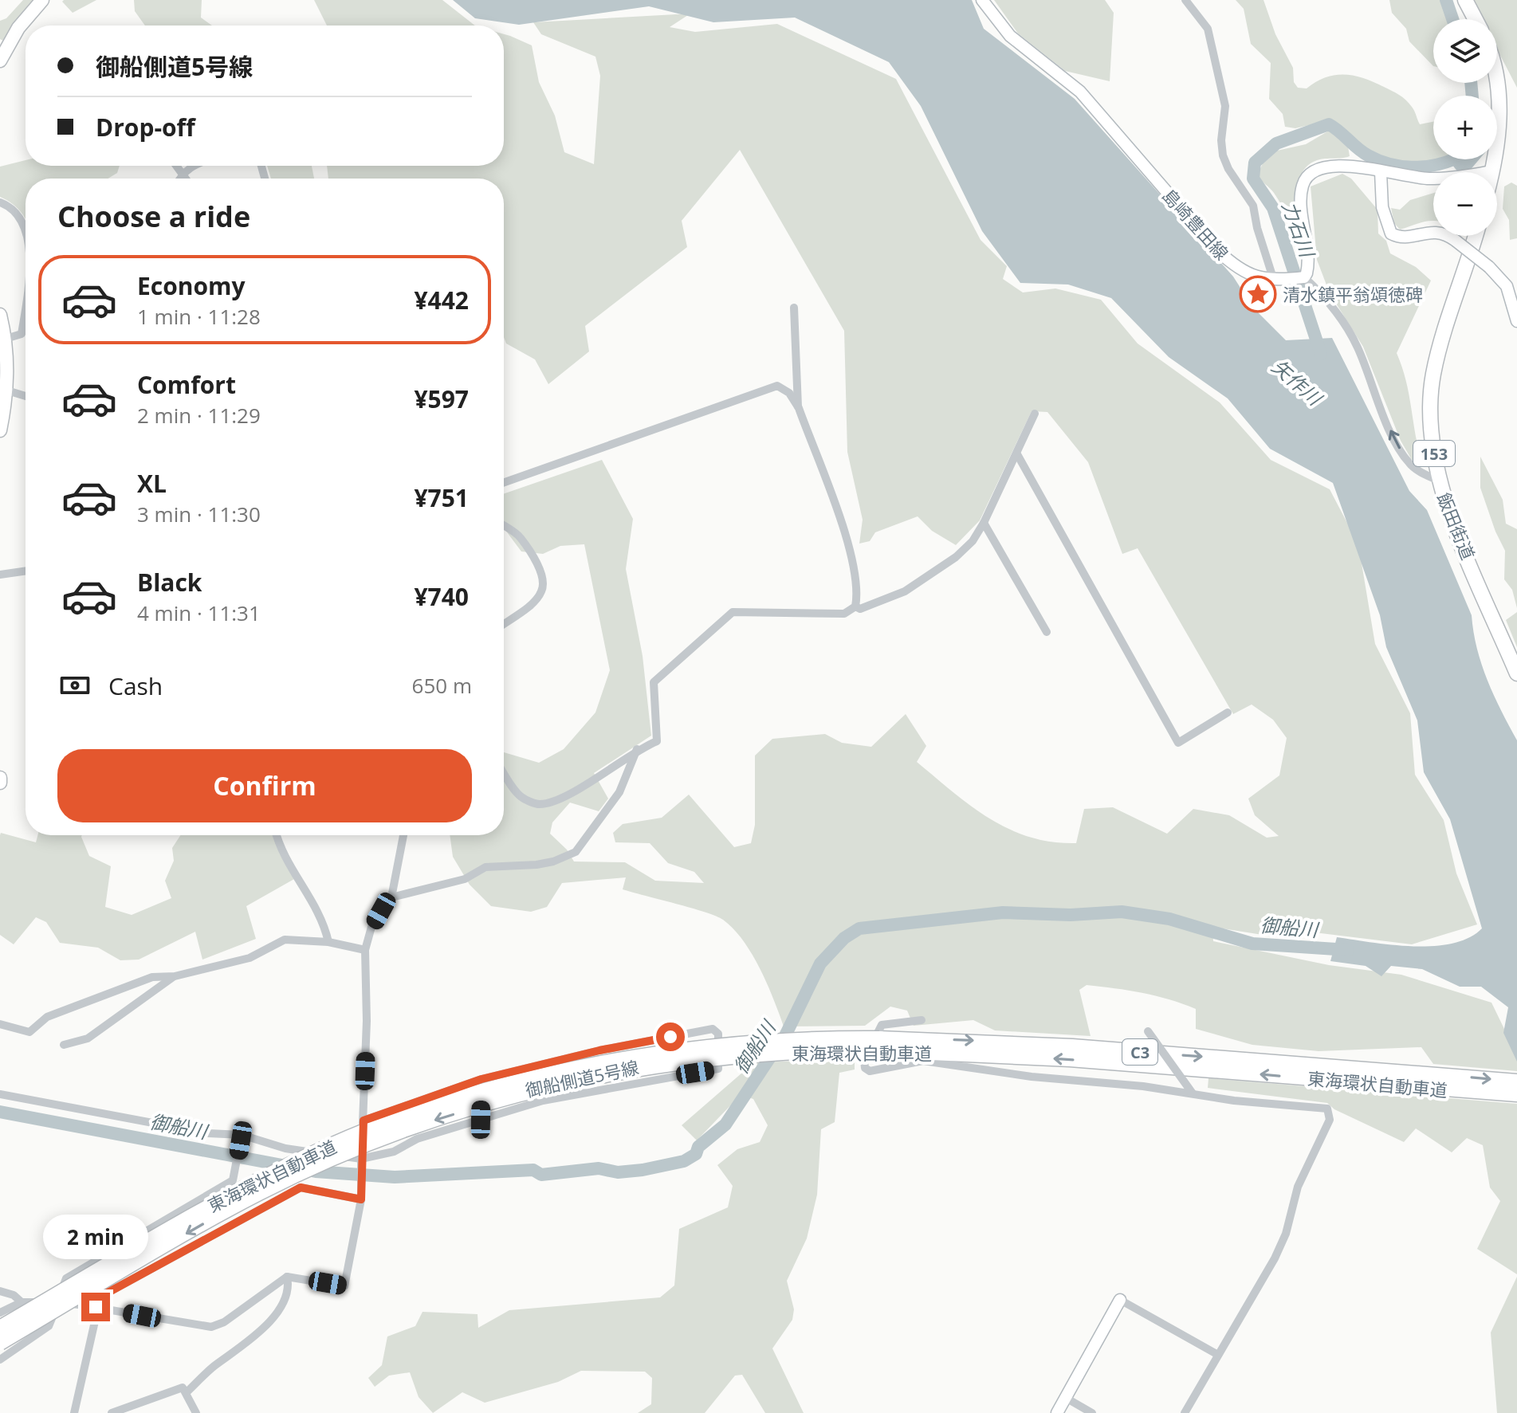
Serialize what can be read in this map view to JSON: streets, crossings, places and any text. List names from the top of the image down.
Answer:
{
  "streets": {
    "highway": [
      "153",
      "飯田街道",
      "C3",
      "東海環状自動車道"
    ],
    "main road": ["島崎豊田線"],
    "street": ["御船側道5号線"]
  },
  "water": ["力石川", "矢作川", "御船川"],
  "places": {
    "place": ["清水鎮平翁頌徳碑"]
  },
  "page": {
    "map_buttons": ["+", "−"],
    "banner": ["御船側道5号線", "Drop-off"],
    "heading": "Choose a ride",
    "list": [
      {
        "name": "Economy",
        "note": "1 min · 11:28",
        "value": "¥442"
      },
      {
        "name": "Comfort",
        "note": "2 min · 11:29",
        "value": "¥597"
      },
      {
        "name": "XL",
        "note": "3 min · 11:30",
        "value": "¥751"
      },
      {
        "name": "Black",
        "note": "4 min · 11:31",
        "value": "¥740"
      }
    ],
    "pay": ["Cash", "650 m"],
    "buttons": "Confirm",
    "bubble": "2 min"
  }
}
